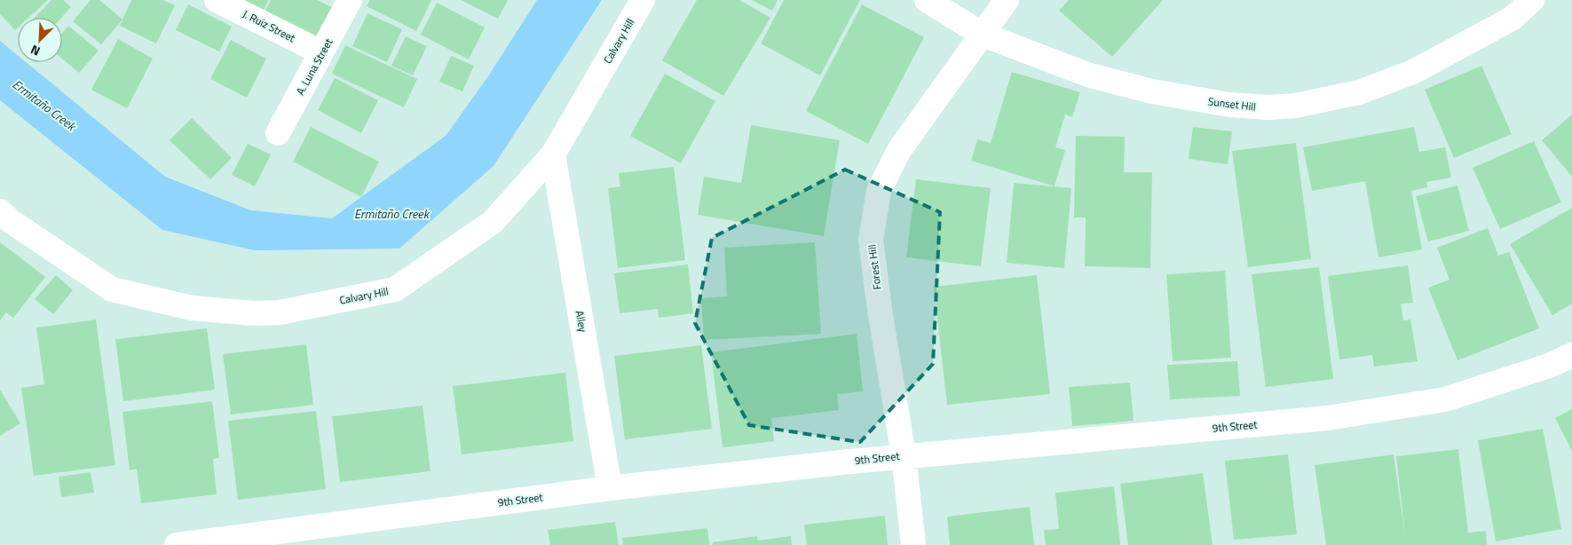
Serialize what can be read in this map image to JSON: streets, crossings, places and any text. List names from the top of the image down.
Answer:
{
  "streets": {
    "street": [
      "J. Ruiz Street",
      "Calvary Hill",
      "A. Luna Street",
      "Sunset Hill",
      "Forest Hill",
      "Alley",
      "9th Street"
    ]
  },
  "crossings": [
    ["J. Ruiz Street", "A. Luna Street"],
    ["Calvary Hill", "Alley"],
    ["Sunset Hill", "Forest Hill"],
    ["Forest Hill", "9th Street"],
    ["Alley", "9th Street"]
  ],
  "water": ["Ermitaño Creek"],
  "north": "bottom left"
}
